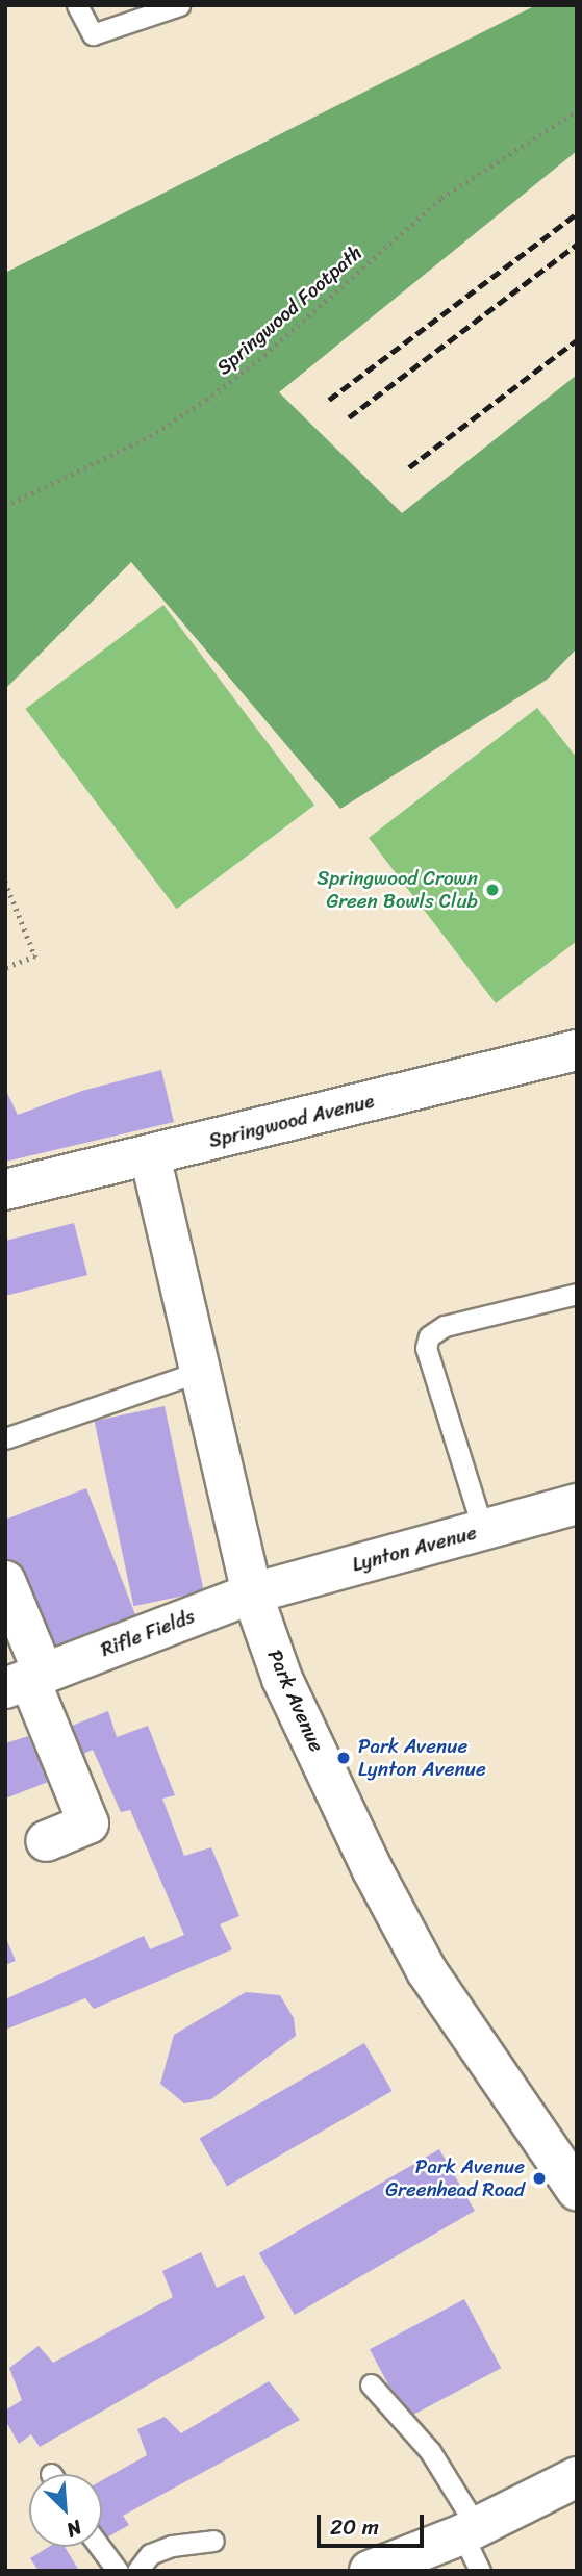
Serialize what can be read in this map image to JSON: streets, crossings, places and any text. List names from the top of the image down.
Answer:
{
  "streets": {
    "street": [
      "Springwood Avenue",
      "Lynton Avenue",
      "Rifle Fields",
      "Park Avenue"
    ],
    "path": ["Springwood Footpath"]
  },
  "crossings": [
    ["Springwood Avenue", "Park Avenue"],
    ["Lynton Avenue", "Rifle Fields"],
    ["Lynton Avenue", "Park Avenue"],
    ["Rifle Fields", "Park Avenue"]
  ],
  "places": ["Springwood Crown Green Bowls Club", "Park Avenue Lynton Avenue", "Park Avenue Greenhead Road"],
  "scale_bar": "20 m",
  "north": "bottom right"
}
